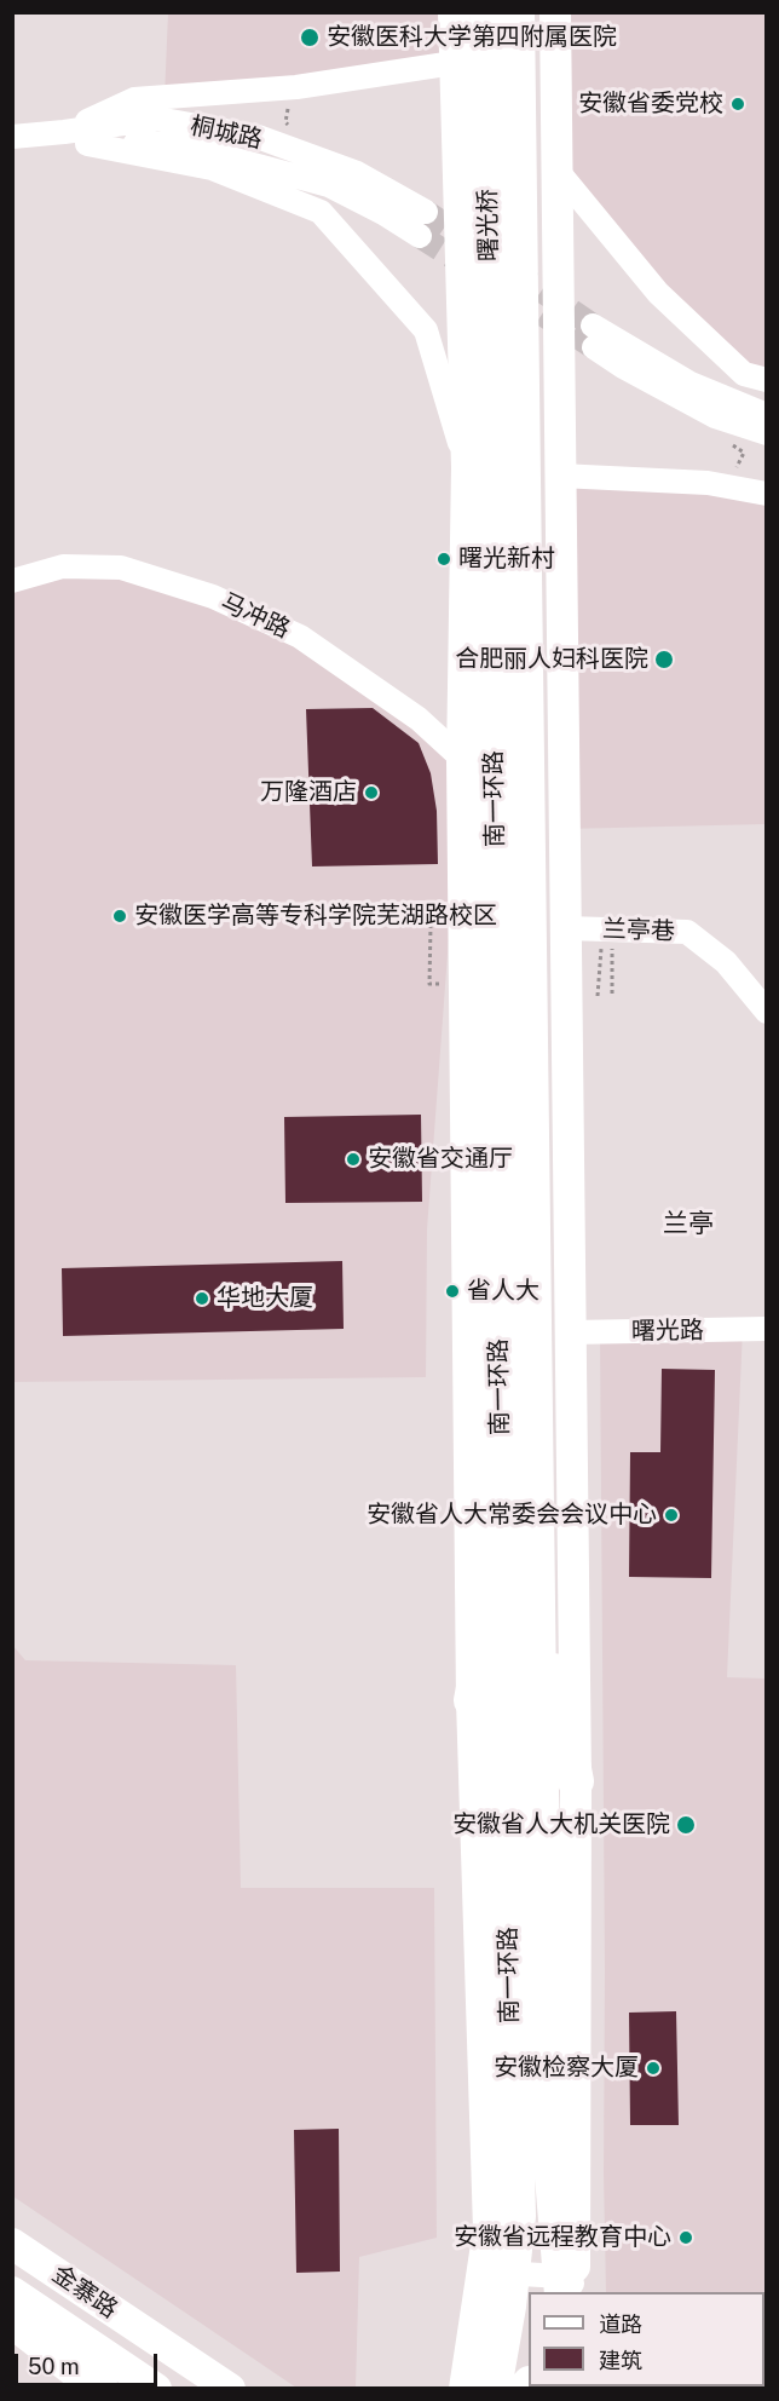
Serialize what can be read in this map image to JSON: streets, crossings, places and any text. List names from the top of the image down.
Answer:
{
  "streets": {
    "highway": ["曙光桥", "南一环路"],
    "main road": ["金寨路"],
    "street": [
      "桐城路",
      "马冲路",
      "兰亭巷",
      "曙光路"
    ]
  },
  "crossings": [
    ["曙光桥", "南一环路"]
  ],
  "districts": ["兰亭"],
  "places": [
    "安徽医科大学第四附属医院",
    "安徽省委党校",
    "曙光新村",
    "合肥丽人妇科医院",
    "万隆酒店",
    "安徽医学高等专科学院芜湖路校区",
    "安徽省交通厅",
    "省人大",
    "华地大厦",
    "安徽省人大常委会会议中心",
    "安徽省人大机关医院",
    "安徽检察大厦",
    "安徽省远程教育中心"
  ],
  "legend": ["道路", "建筑"],
  "scale_bar": "50 m"
}
